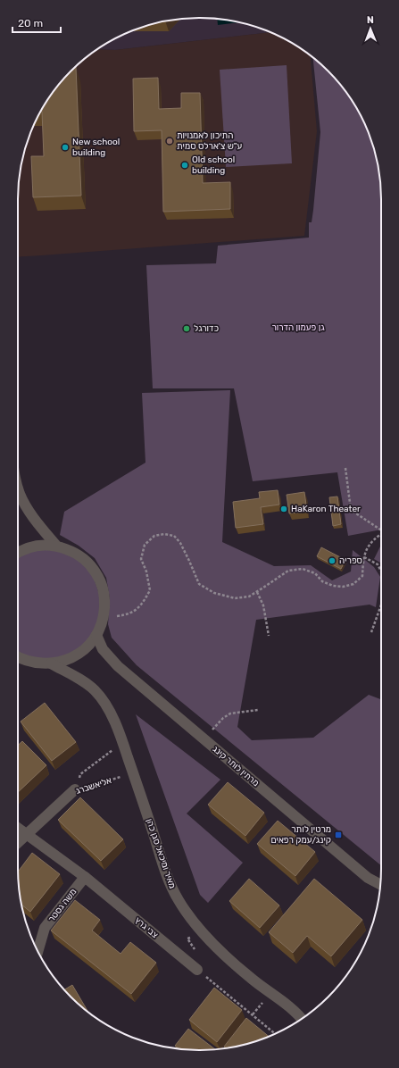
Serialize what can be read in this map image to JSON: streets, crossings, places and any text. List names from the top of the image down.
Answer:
{
  "streets": {
    "street": [
      "מרתין לותר קינג",
      "אליאשברג",
      "מאיר ומיכאל סגן כהן",
      "משה גסטר",
      "צבי גרץ"
    ]
  },
  "crossings": [
    ["אליאשברג", "מאיר ומיכאל סגן כהן"],
    ["אליאשברג", "צבי גרץ"],
    ["משה גסטר", "צבי גרץ"]
  ],
  "parks": ["גן פעמון הדרור"],
  "places": {
    "other": [
      "התיכון לאמנויות ע\"ש צ'ארלס סמית",
      "New school building",
      "Old school building",
      "כדורגל",
      "HaKaron Theater",
      "ספריה"
    ],
    "transit": ["מרטין לותר קינג/עמק רפאים"]
  },
  "scale_bar": "20 m",
  "north": "top"
}
